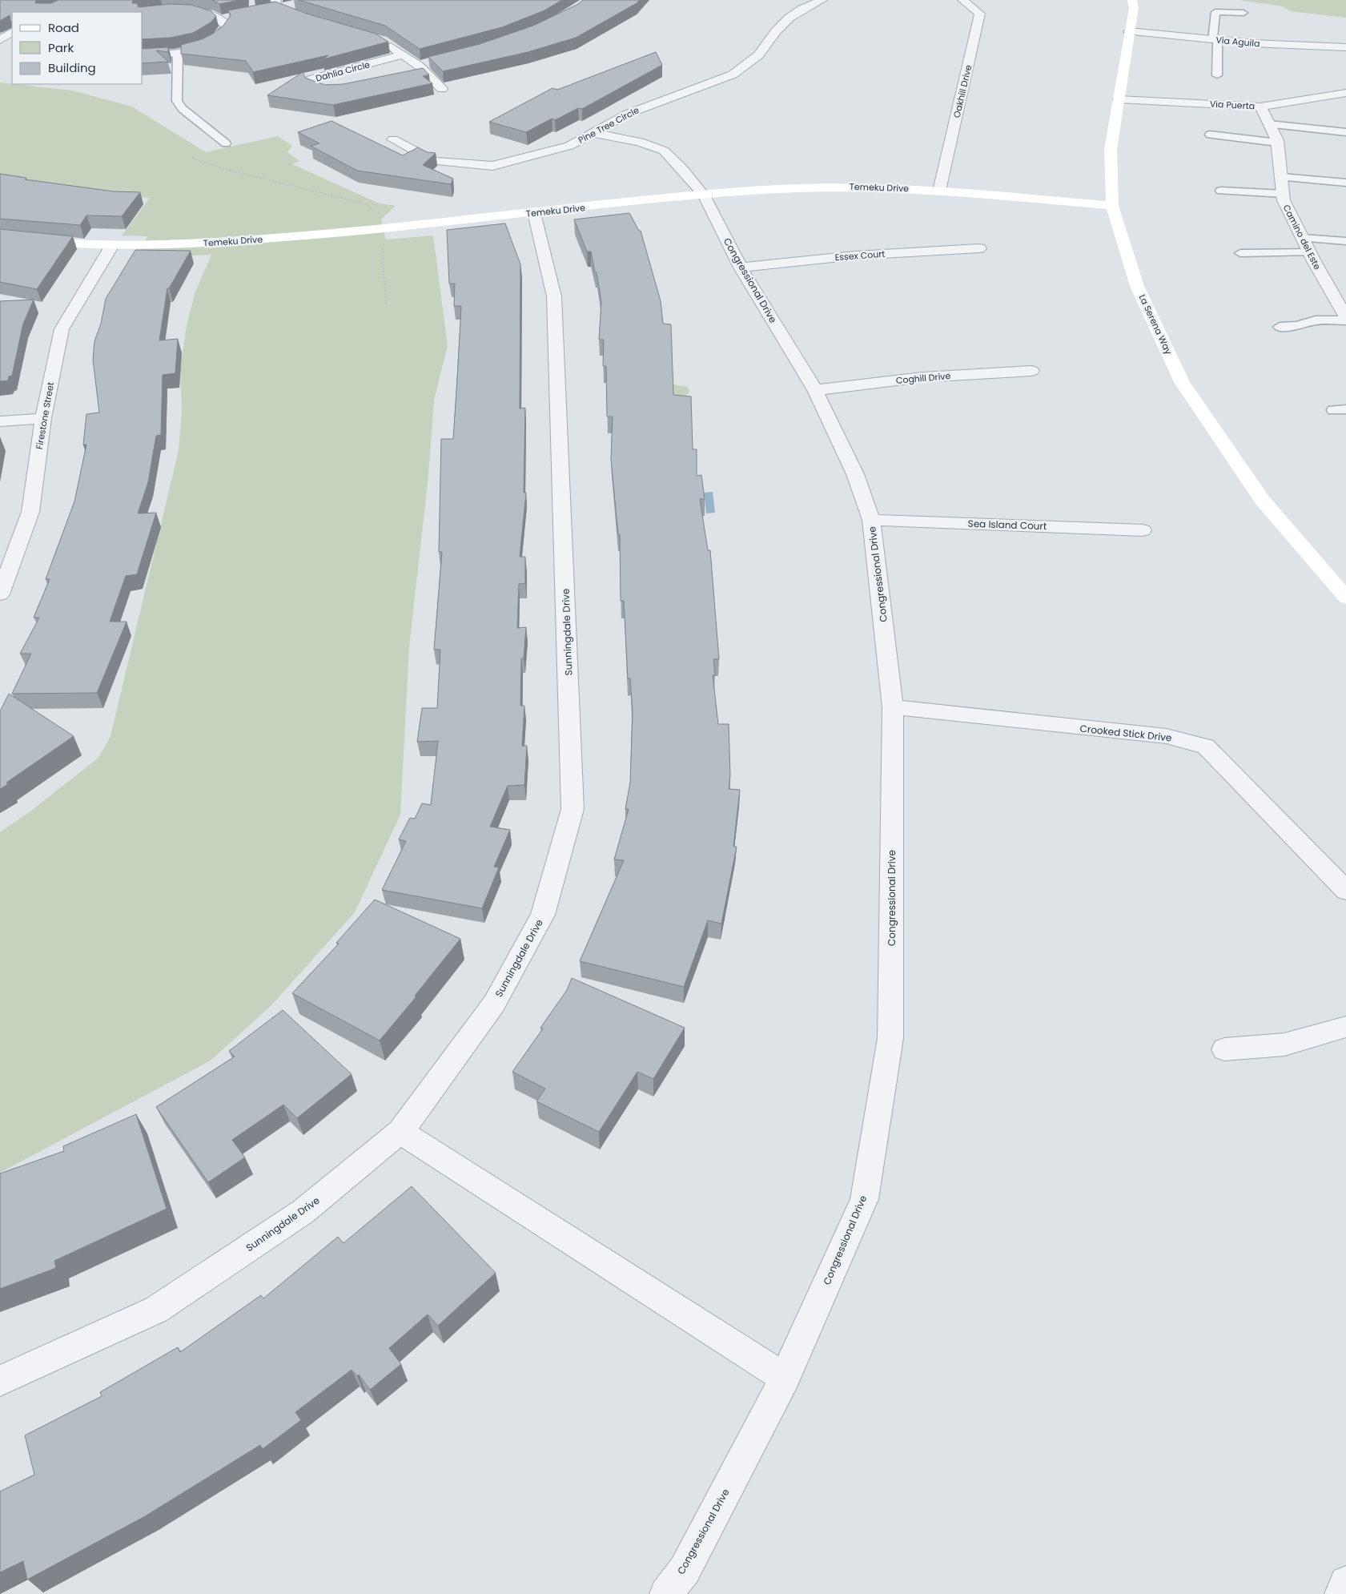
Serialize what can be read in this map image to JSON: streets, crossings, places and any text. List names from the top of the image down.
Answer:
{
  "streets": {
    "main road": ["Temeku Drive", "La Serena Way"],
    "street": [
      "Via Aguila",
      "Dahlia Circle",
      "Oakhill Drive",
      "Via Puerta",
      "Pine Tree Circle",
      "Camino del Este",
      "Essex Court",
      "Congressional Drive",
      "Coghill Drive",
      "Firestone Street",
      "Sea Island Court",
      "Sunningdale Drive",
      "Crooked Stick Drive"
    ]
  },
  "crossings": [
    ["Via Aguila", "La Serena Way"],
    ["Oakhill Drive", "Temeku Drive"],
    ["Via Puerta", "Camino del Este"],
    ["Via Puerta", "La Serena Way"],
    ["Pine Tree Circle", "Congressional Drive"],
    ["Temeku Drive", "Congressional Drive"],
    ["Temeku Drive", "La Serena Way"],
    ["Temeku Drive", "Firestone Street"],
    ["Temeku Drive", "Sunningdale Drive"],
    ["Essex Court", "Congressional Drive"],
    ["Congressional Drive", "Coghill Drive"],
    ["Congressional Drive", "Sea Island Court"],
    ["Congressional Drive", "Crooked Stick Drive"]
  ],
  "legend": ["Road", "Park", "Building"]
}
